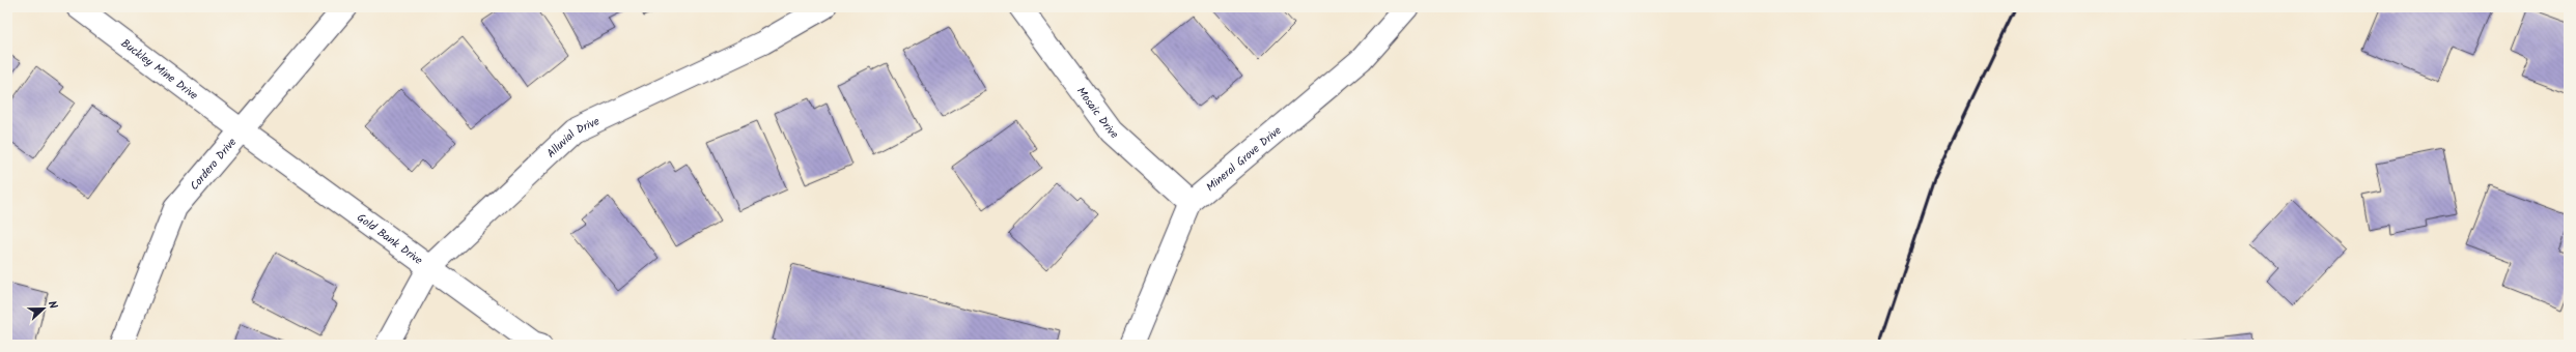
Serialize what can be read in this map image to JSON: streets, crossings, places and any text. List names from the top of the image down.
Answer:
{
  "streets": {
    "street": [
      "Buckley Mine Drive",
      "Mosaic Drive",
      "Alluvial Drive",
      "Mineral Grove Drive",
      "Cordero Drive",
      "Gold Bank Drive"
    ]
  },
  "crossings": [
    ["Buckley Mine Drive", "Cordero Drive"],
    ["Buckley Mine Drive", "Gold Bank Drive"],
    ["Mosaic Drive", "Mineral Grove Drive"],
    ["Alluvial Drive", "Gold Bank Drive"],
    ["Cordero Drive", "Gold Bank Drive"]
  ],
  "north": "right"
}
